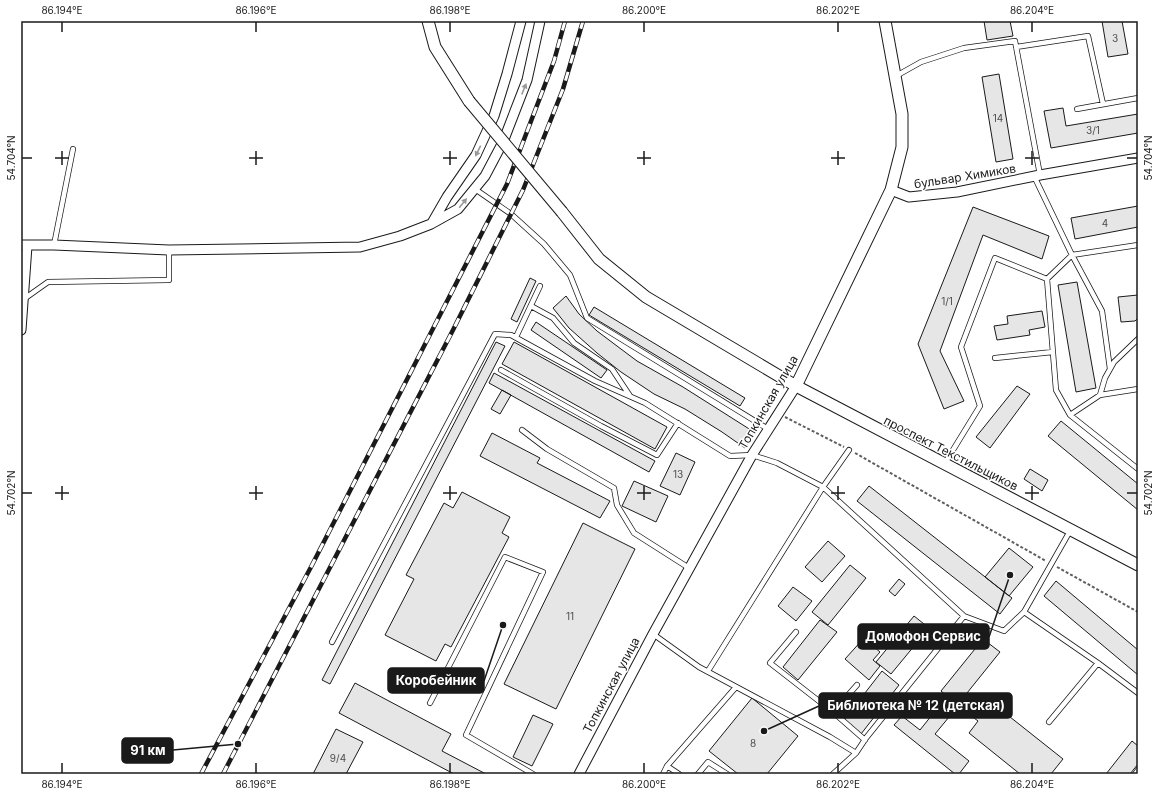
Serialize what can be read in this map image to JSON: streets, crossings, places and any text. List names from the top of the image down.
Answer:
{
  "streets": {
    "street": ["бульвар Химиков", "Топкинская улица", "проспект Текстильщиков"]
  },
  "crossings": [
    ["бульвар Химиков", "Топкинская улица"],
    ["Топкинская улица", "проспект Текстильщиков"]
  ],
  "places": [
    "Домофон Сервис",
    "Коробейник",
    "Библиотека № 12 (детская)",
    "91 км"
  ],
  "house_numbers": [
    "3",
    "14",
    "3/1",
    "4",
    "1/1",
    "13",
    "11",
    "8",
    "9/4"
  ],
  "coordinates": [
    "86.194°E",
    "86.196°E",
    "86.198°E",
    "86.200°E",
    "86.202°E",
    "86.204°E",
    "54.704°N",
    "54.702°N"
  ]
}
